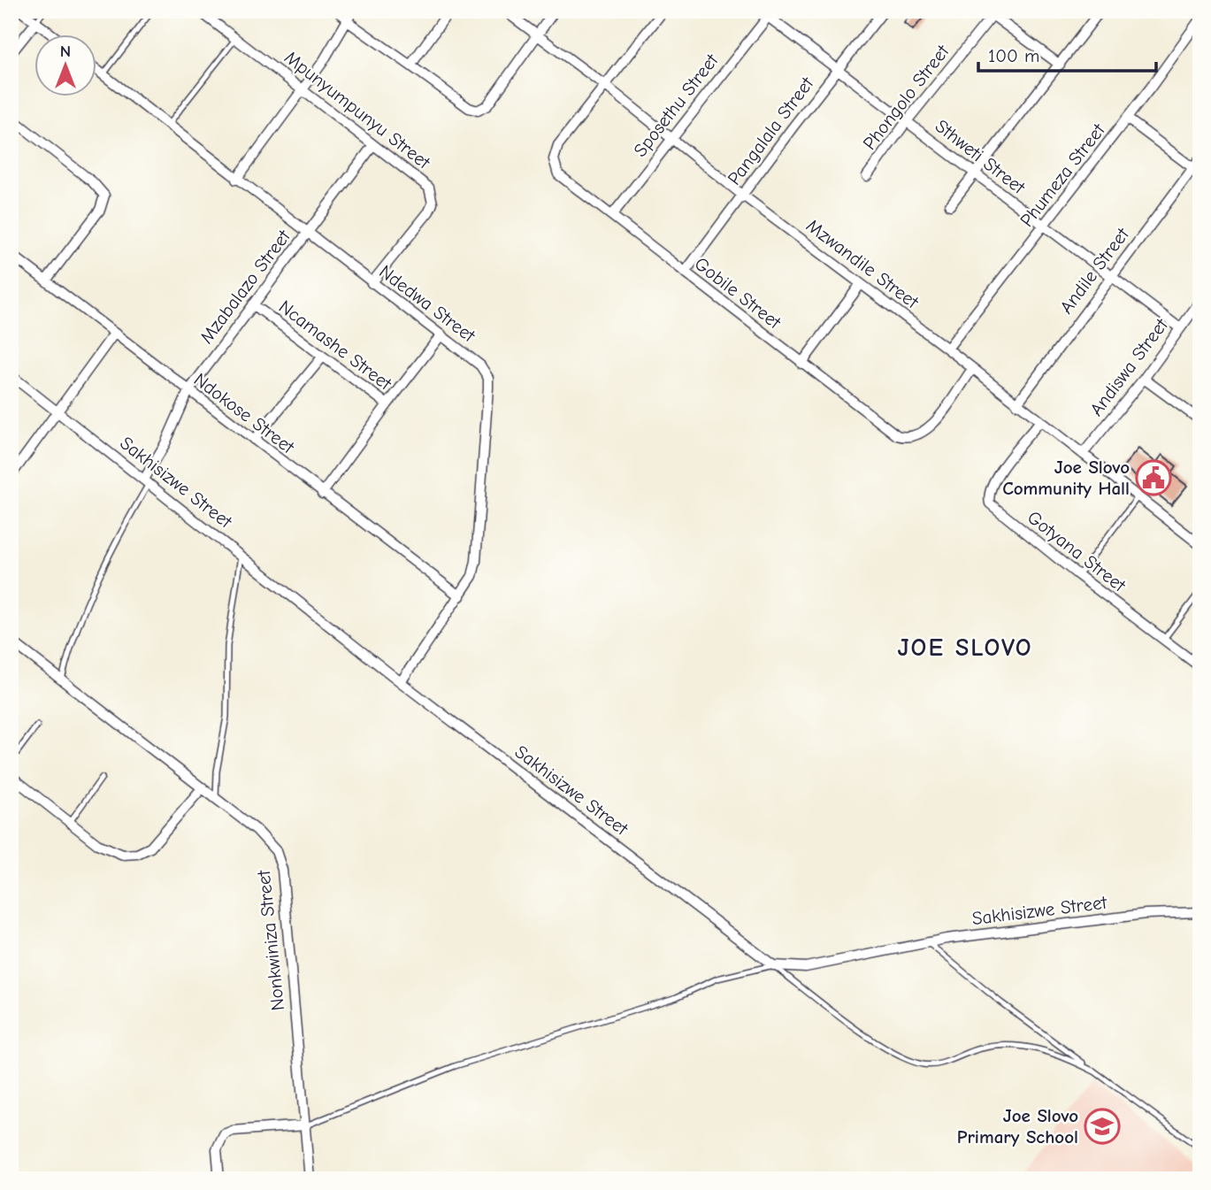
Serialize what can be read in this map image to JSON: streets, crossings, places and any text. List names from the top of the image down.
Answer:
{
  "streets": {
    "street": [
      "Phongolo Street",
      "Sposethu Street",
      "Mpunyumpunyu Street",
      "Pangalala Street",
      "Sthweti Street",
      "Phumeza Street",
      "Mzwandile Street",
      "Andile Street",
      "Mzabalazo Street",
      "Gobile Street",
      "Ndedwa Street",
      "Ncamashe Street",
      "Andiswa Street",
      "Ndokose Street",
      "Sakhisizwe Street",
      "Gotyana Street",
      "Nonkwiniza Street"
    ]
  },
  "crossings": [
    ["Phongolo Street", "Sthweti Street"],
    ["Sposethu Street", "Sthweti Street"],
    ["Sposethu Street", "Mzwandile Street"],
    ["Sposethu Street", "Gobile Street"],
    ["Mpunyumpunyu Street", "Mzabalazo Street"],
    ["Mpunyumpunyu Street", "Ndedwa Street"],
    ["Pangalala Street", "Sthweti Street"],
    ["Pangalala Street", "Mzwandile Street"],
    ["Pangalala Street", "Gobile Street"],
    ["Sthweti Street", "Phumeza Street"],
    ["Sthweti Street", "Andile Street"],
    ["Sthweti Street", "Andiswa Street"],
    ["Phumeza Street", "Mzwandile Street"],
    ["Mzwandile Street", "Andile Street"],
    ["Mzwandile Street", "Gobile Street"],
    ["Mzwandile Street", "Andiswa Street"],
    ["Mzwandile Street", "Gotyana Street"],
    ["Mzabalazo Street", "Ndedwa Street"],
    ["Mzabalazo Street", "Ncamashe Street"],
    ["Mzabalazo Street", "Ndokose Street"],
    ["Mzabalazo Street", "Sakhisizwe Street"],
    ["Ndedwa Street", "Ncamashe Street"],
    ["Ndedwa Street", "Ndokose Street"],
    ["Ndedwa Street", "Sakhisizwe Street"]
  ],
  "districts": ["JOE SLOVO"],
  "places": {
    "public building": ["Joe Slovo Community Hall"],
    "school or university": ["Joe Slovo Primary School"]
  },
  "scale_bar": "100 m",
  "north": "top"
}
